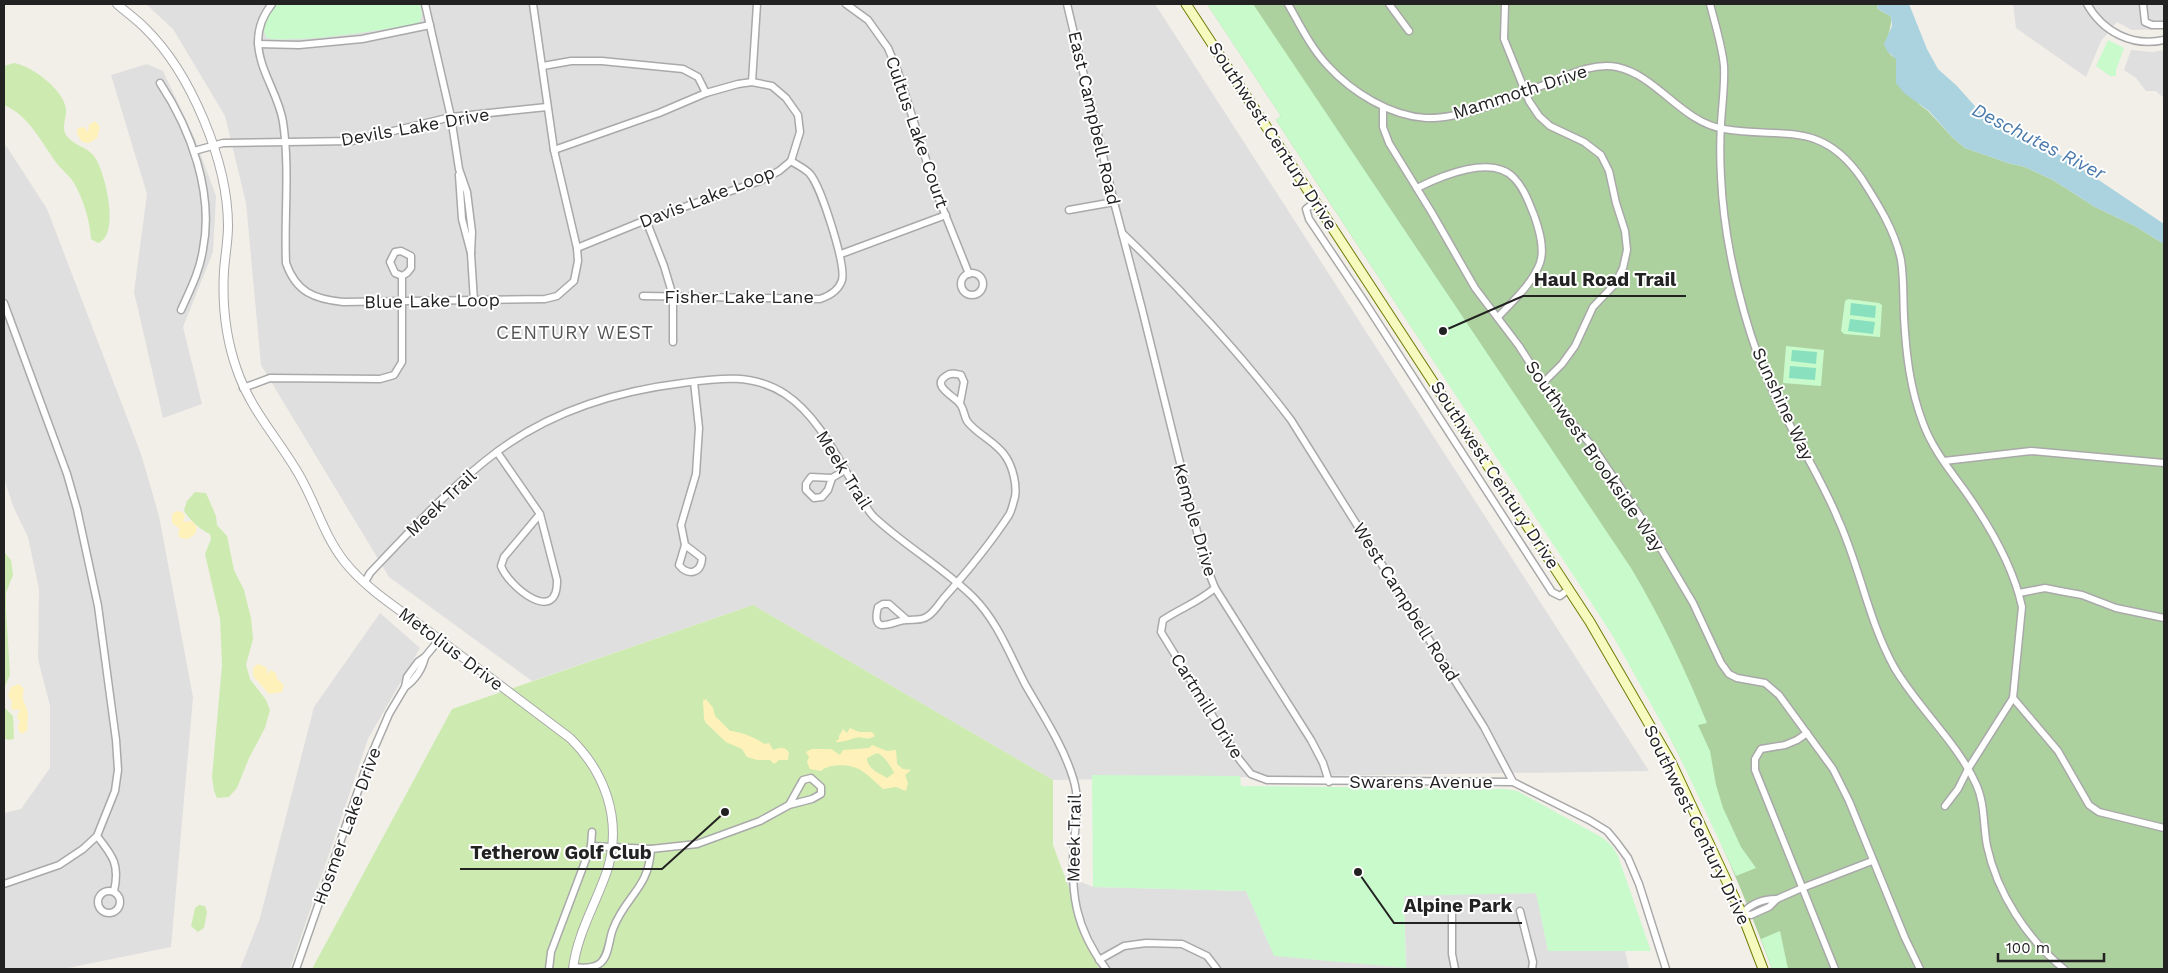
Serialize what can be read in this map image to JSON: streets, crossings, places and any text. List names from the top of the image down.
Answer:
{
  "streets": {
    "main road": ["Southwest Century Drive"],
    "street": [
      "Mammoth Drive",
      "East Campbell Road",
      "Devils Lake Drive",
      "Cultus Lake Court",
      "Davis Lake Loop",
      "Fisher Lake Lane",
      "Blue Lake Loop",
      "Sunshine Way",
      "Southwest Brookside Way",
      "Meek Trail",
      "Kemple Drive",
      "West Campbell Road",
      "Metolius Drive",
      "Cartmill Drive",
      "Swarens Avenue",
      "Hosmer Lake Drive"
    ]
  },
  "crossings": [
    ["Mammoth Drive", "Sunshine Way"],
    ["Mammoth Drive", "Southwest Brookside Way"],
    ["East Campbell Road", "Kemple Drive"],
    ["East Campbell Road", "West Campbell Road"],
    ["Devils Lake Drive", "Blue Lake Loop"],
    ["Devils Lake Drive", "Metolius Drive"],
    ["Davis Lake Loop", "Fisher Lake Lane"],
    ["Davis Lake Loop", "Blue Lake Loop"],
    ["Meek Trail", "Metolius Drive"],
    ["Kemple Drive", "West Campbell Road"],
    ["Kemple Drive", "Cartmill Drive"],
    ["Kemple Drive", "Swarens Avenue"],
    ["West Campbell Road", "Swarens Avenue"],
    ["Metolius Drive", "Hosmer Lake Drive"],
    ["Cartmill Drive", "Swarens Avenue"]
  ],
  "districts": ["CENTURY WEST"],
  "water": ["Deschutes River"],
  "places": ["Haul Road Trail", "Tetherow Golf Club", "Alpine Park"],
  "scale_bar": "100 m"
}
